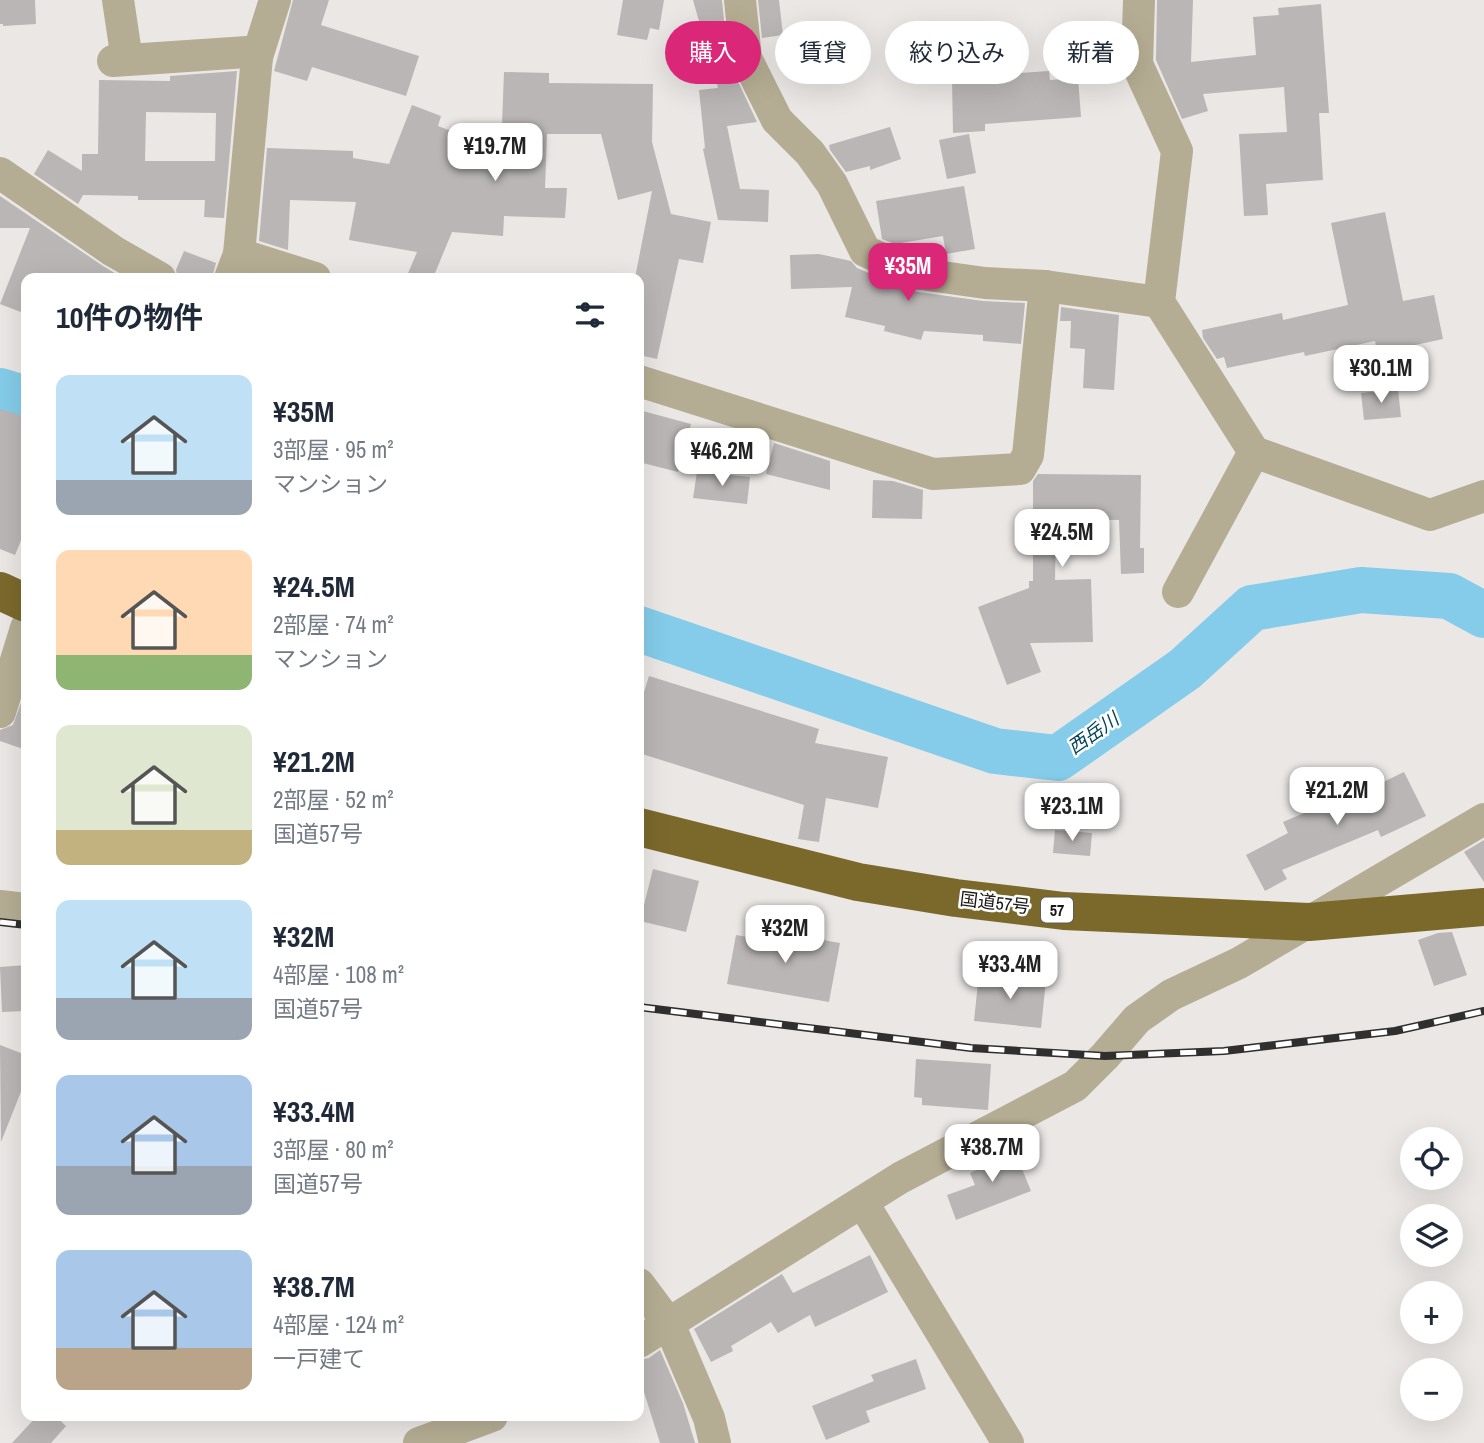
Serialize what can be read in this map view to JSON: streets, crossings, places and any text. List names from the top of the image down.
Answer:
{
  "streets": {
    "highway": ["国道57号", "57"]
  },
  "water": ["西岳川"],
  "page": {
    "chip": [
      "購入",
      "賃貸",
      "絞り込み",
      "新着"
    ],
    "price": [
      "¥19.7M",
      "¥35M",
      "¥30.1M",
      "¥46.2M",
      "¥24.5M",
      "¥21.2M",
      "¥23.1M",
      "¥32M",
      "¥33.4M",
      "¥38.7M"
    ],
    "heading": "10件の物件",
    "list": [
      {
        "name": "¥35M",
        "note": "3部屋 · 95 m² · マンション"
      },
      {
        "name": "¥24.5M",
        "note": "2部屋 · 74 m² · マンション"
      },
      {
        "name": "¥21.2M",
        "note": "2部屋 · 52 m² · 国道57号"
      },
      {
        "name": "¥32M",
        "note": "4部屋 · 108 m² · 国道57号"
      },
      {
        "name": "¥33.4M",
        "note": "3部屋 · 80 m² · 国道57号"
      },
      {
        "name": "¥38.7M",
        "note": "4部屋 · 124 m² · 一戸建て"
      }
    ],
    "map_buttons": ["+", "−"]
  }
}
